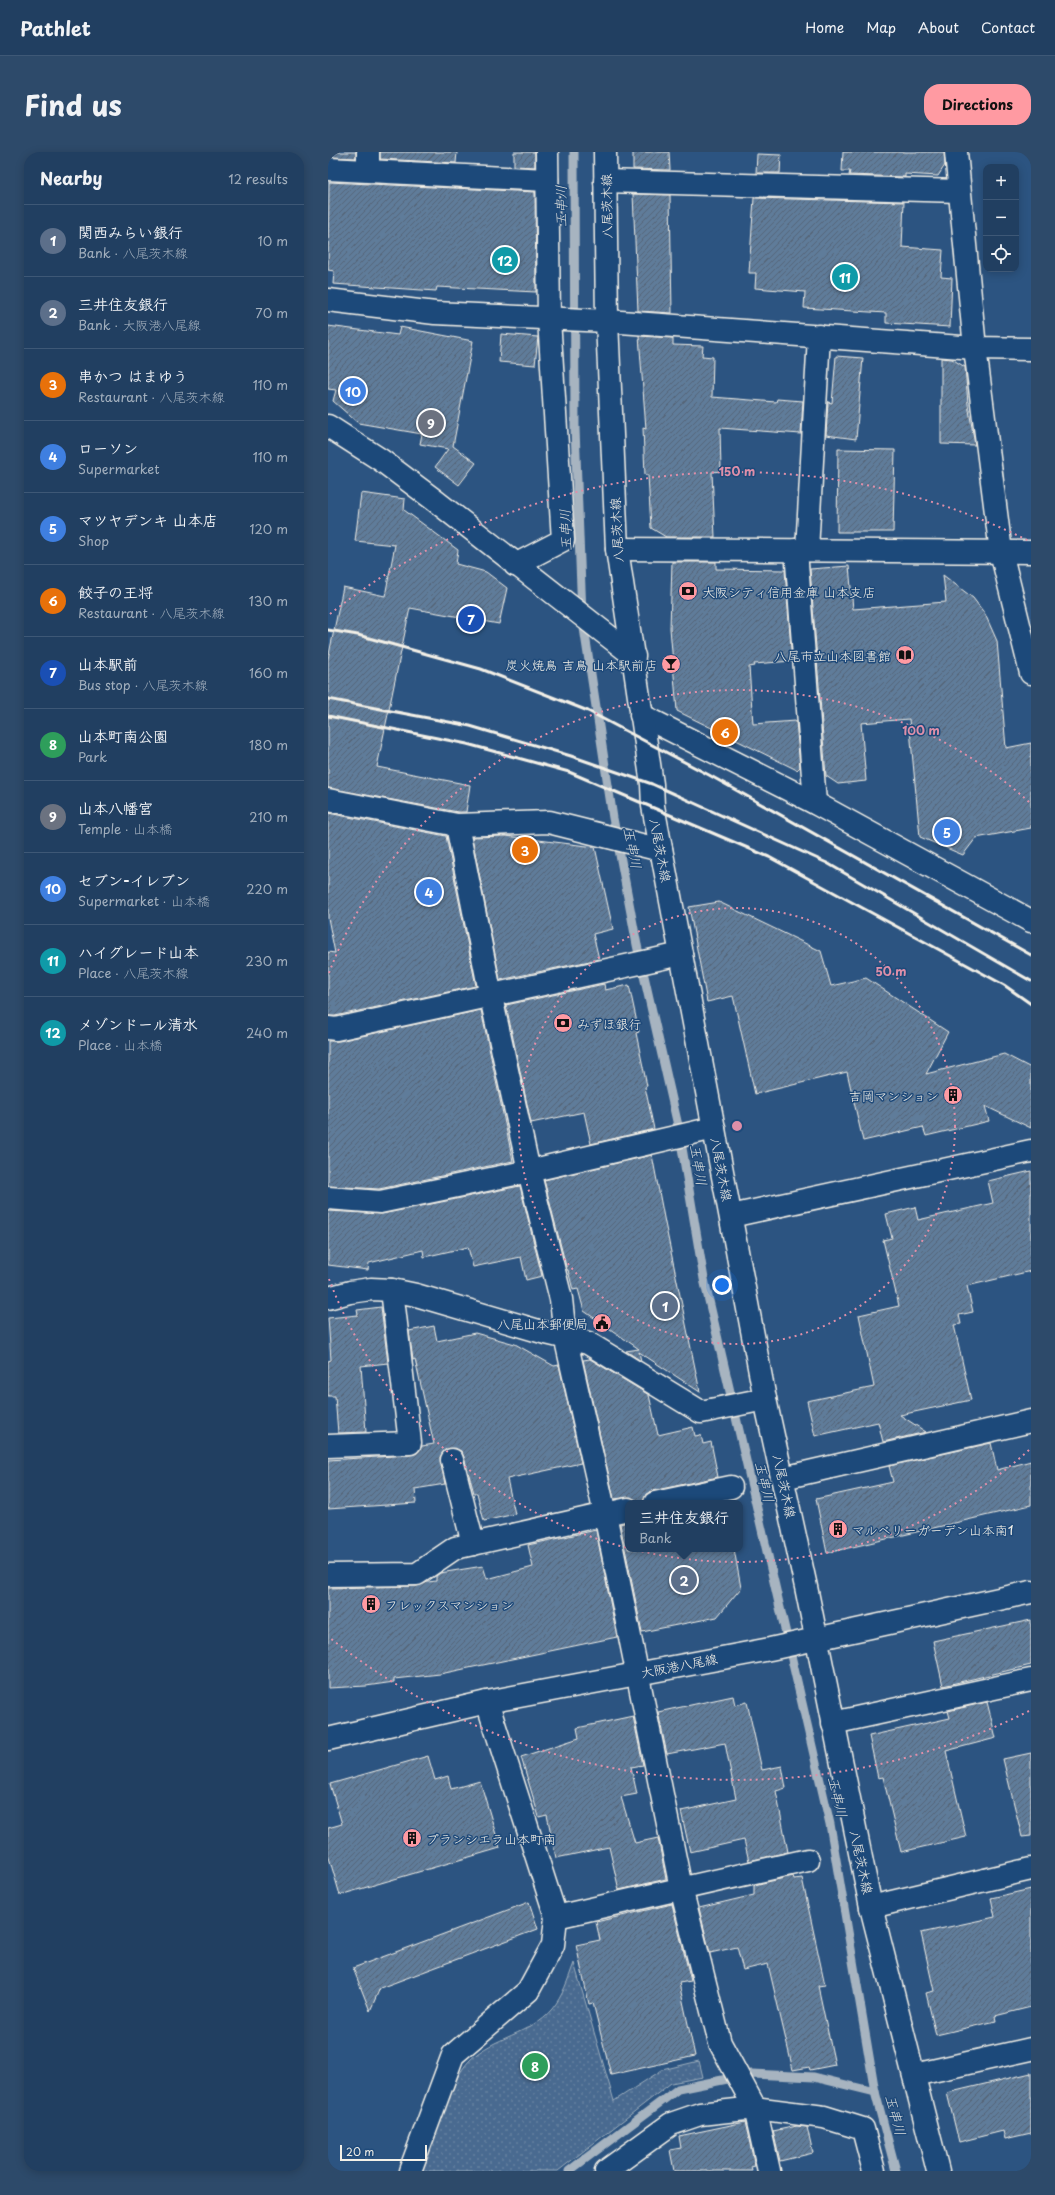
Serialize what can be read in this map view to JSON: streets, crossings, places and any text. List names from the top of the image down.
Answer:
{
  "streets": {
    "street": ["八尾茨木線", "大阪港八尾線"]
  },
  "crossings": [
    ["八尾茨木線", "大阪港八尾線"]
  ],
  "water": ["玉串川"],
  "places": {
    "bank": ["大阪シティ信用金庫 山本支店", "みずほ銀行"],
    "library": ["八尾市立山本図書館"],
    "bar": ["炭火焼鳥 吉鳥 山本駅前店"],
    "building": [
      "吉岡マンション",
      "マルベリーガーデン山本南1",
      "フレックスマンション",
      "ブランシエラ山本町南"
    ],
    "public building": ["八尾山本郵便局"]
  },
  "scale_bar": "20 m",
  "page": {
    "header": "Pathlet",
    "nav": [
      "Home",
      "Map",
      "About",
      "Contact"
    ],
    "title": "Find us",
    "buttons": "Directions",
    "heading": ["Nearby", "12 results"],
    "map_buttons": ["+", "−"],
    "list": [
      {
        "mark": "1",
        "name": "関西みらい銀行",
        "note": "Bank · 八尾茨木線",
        "value": "10 m"
      },
      {
        "mark": "2",
        "name": "三井住友銀行",
        "note": "Bank · 大阪港八尾線",
        "value": "70 m"
      },
      {
        "mark": "3",
        "name": "串かつ はまゆう",
        "note": "Restaurant · 八尾茨木線",
        "value": "110 m"
      },
      {
        "mark": "4",
        "name": "ローソン",
        "note": "Supermarket",
        "value": "110 m"
      },
      {
        "mark": "5",
        "name": "マツヤデンキ 山本店",
        "note": "Shop",
        "value": "120 m"
      },
      {
        "mark": "6",
        "name": "餃子の王将",
        "note": "Restaurant · 八尾茨木線",
        "value": "130 m"
      },
      {
        "mark": "7",
        "name": "山本駅前",
        "note": "Bus stop · 八尾茨木線",
        "value": "160 m"
      },
      {
        "mark": "8",
        "name": "山本町南公園",
        "note": "Park",
        "value": "180 m"
      },
      {
        "mark": "9",
        "name": "山本八幡宮",
        "note": "Temple · 山本橋",
        "value": "210 m"
      },
      {
        "mark": "10",
        "name": "セブン-イレブン",
        "note": "Supermarket · 山本橋",
        "value": "220 m"
      },
      {
        "mark": "11",
        "name": "ハイグレード山本",
        "note": "Place · 八尾茨木線",
        "value": "230 m"
      },
      {
        "mark": "12",
        "name": "メゾンドール清水",
        "note": "Place · 山本橋",
        "value": "240 m"
      }
    ],
    "pins": [
      "12",
      "11",
      "10",
      "9",
      "7",
      "6",
      "5",
      "3",
      "4",
      "1",
      "2",
      "8"
    ],
    "popup": ["三井住友銀行", "Bank"],
    "scale": "20 m"
  },
  "rings": ["150 m", "100 m", "50 m"]
}
